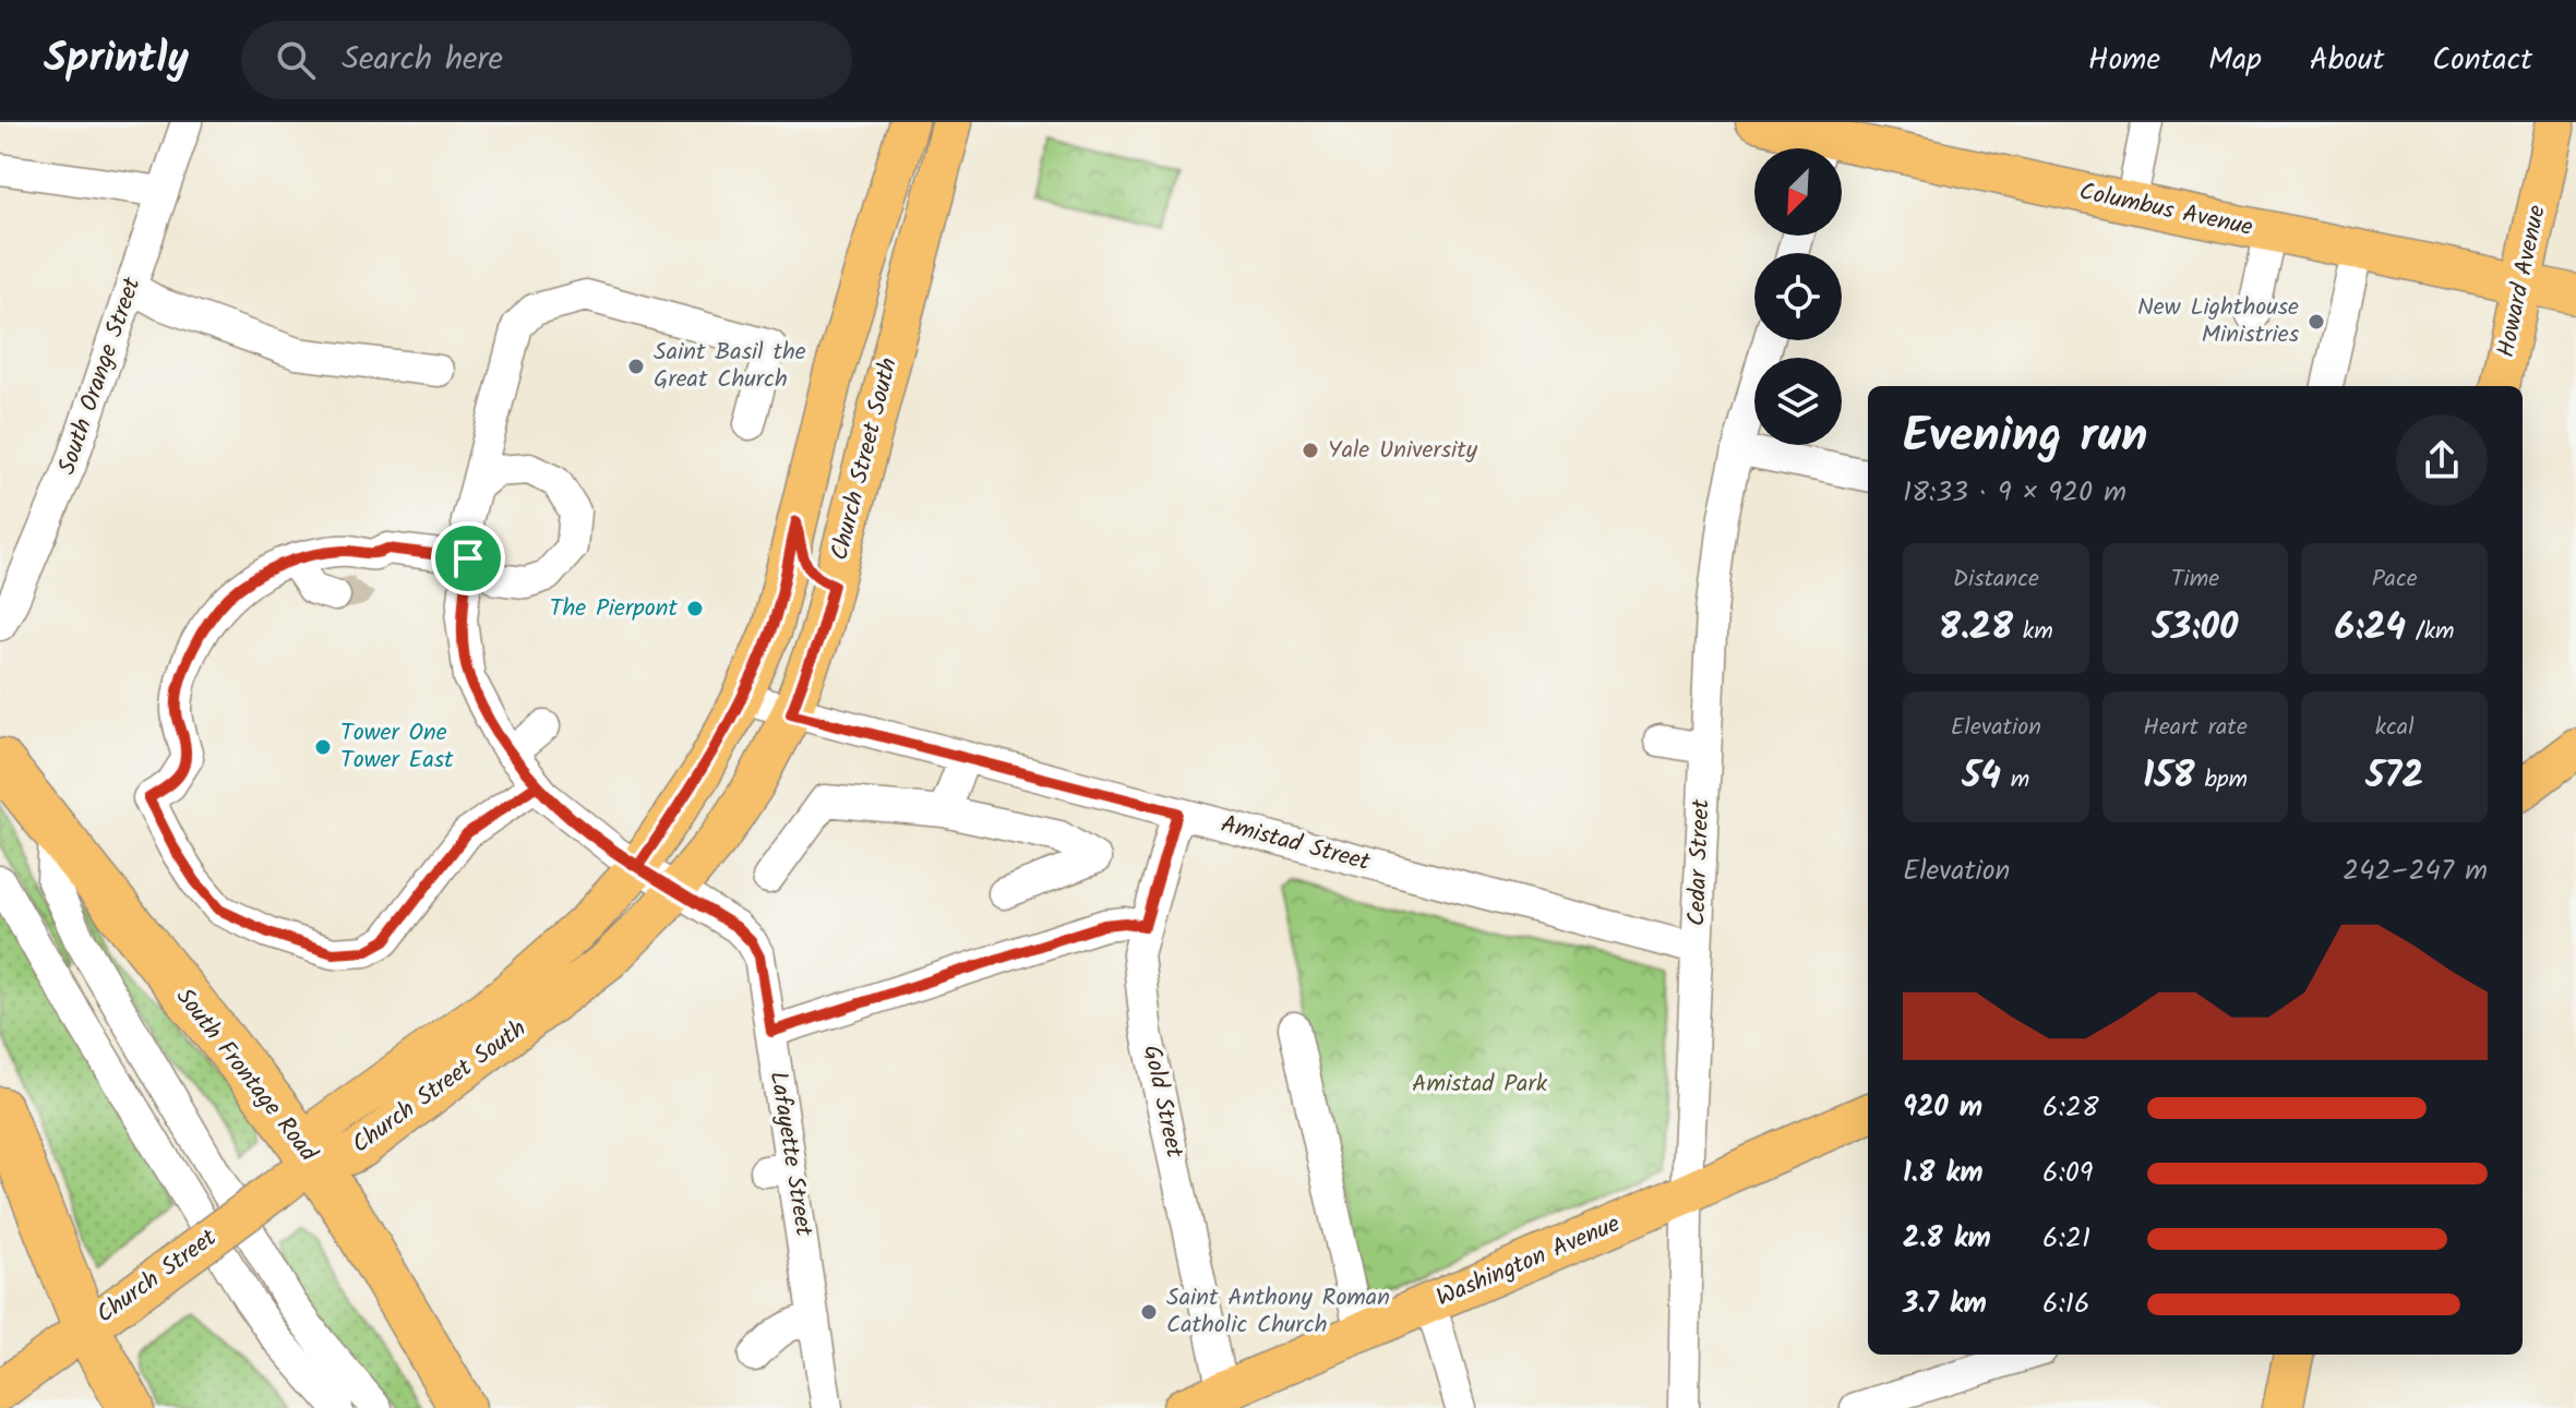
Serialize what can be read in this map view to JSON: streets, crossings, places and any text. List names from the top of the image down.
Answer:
{
  "streets": {
    "highway": ["South Frontage Road"],
    "main road": [
      "Columbus Avenue",
      "Howard Avenue",
      "Church Street South",
      "Washington Avenue",
      "Church Street"
    ],
    "street": [
      "South Orange Street",
      "Amistad Street",
      "Cedar Street",
      "Gold Street",
      "Lafayette Street"
    ]
  },
  "crossings": [
    ["Columbus Avenue", "Howard Avenue"],
    ["Church Street South", "Amistad Street"],
    ["Church Street South", "South Frontage Road"],
    ["Church Street South", "Lafayette Street"],
    ["Church Street South", "Church Street"],
    ["Amistad Street", "Cedar Street"],
    ["Amistad Street", "Gold Street"],
    ["Cedar Street", "Washington Avenue"],
    ["South Frontage Road", "Church Street"],
    ["Gold Street", "Washington Avenue"]
  ],
  "parks": ["Amistad Park"],
  "places": [
    "New Lighthouse Ministries",
    "Saint Basil the Great Church",
    "Yale University",
    "The Pierpont",
    "Tower One Tower East",
    "Saint Anthony Roman Catholic Church"
  ],
  "north": "bottom left",
  "page": {
    "header": "Sprintly",
    "search": "Search here",
    "nav": [
      "Home",
      "Map",
      "About",
      "Contact"
    ],
    "heading": ["Evening run", "18:33 · 9 × 920 m"],
    "stats": [
      ["Distance", "8.28 km"],
      ["Time", "53:00"],
      ["Pace", "6:24 /km"],
      ["Elevation", "54 m"],
      ["Heart rate", "158 bpm"],
      ["kcal", "572"]
    ],
    "chart": ["Elevation", "242–247 m"],
    "list": [
      {
        "name": "920 m",
        "note": "6:28"
      },
      {
        "name": "1.8 km",
        "note": "6:09"
      },
      {
        "name": "2.8 km",
        "note": "6:21"
      },
      {
        "name": "3.7 km",
        "note": "6:16"
      }
    ]
  }
}
